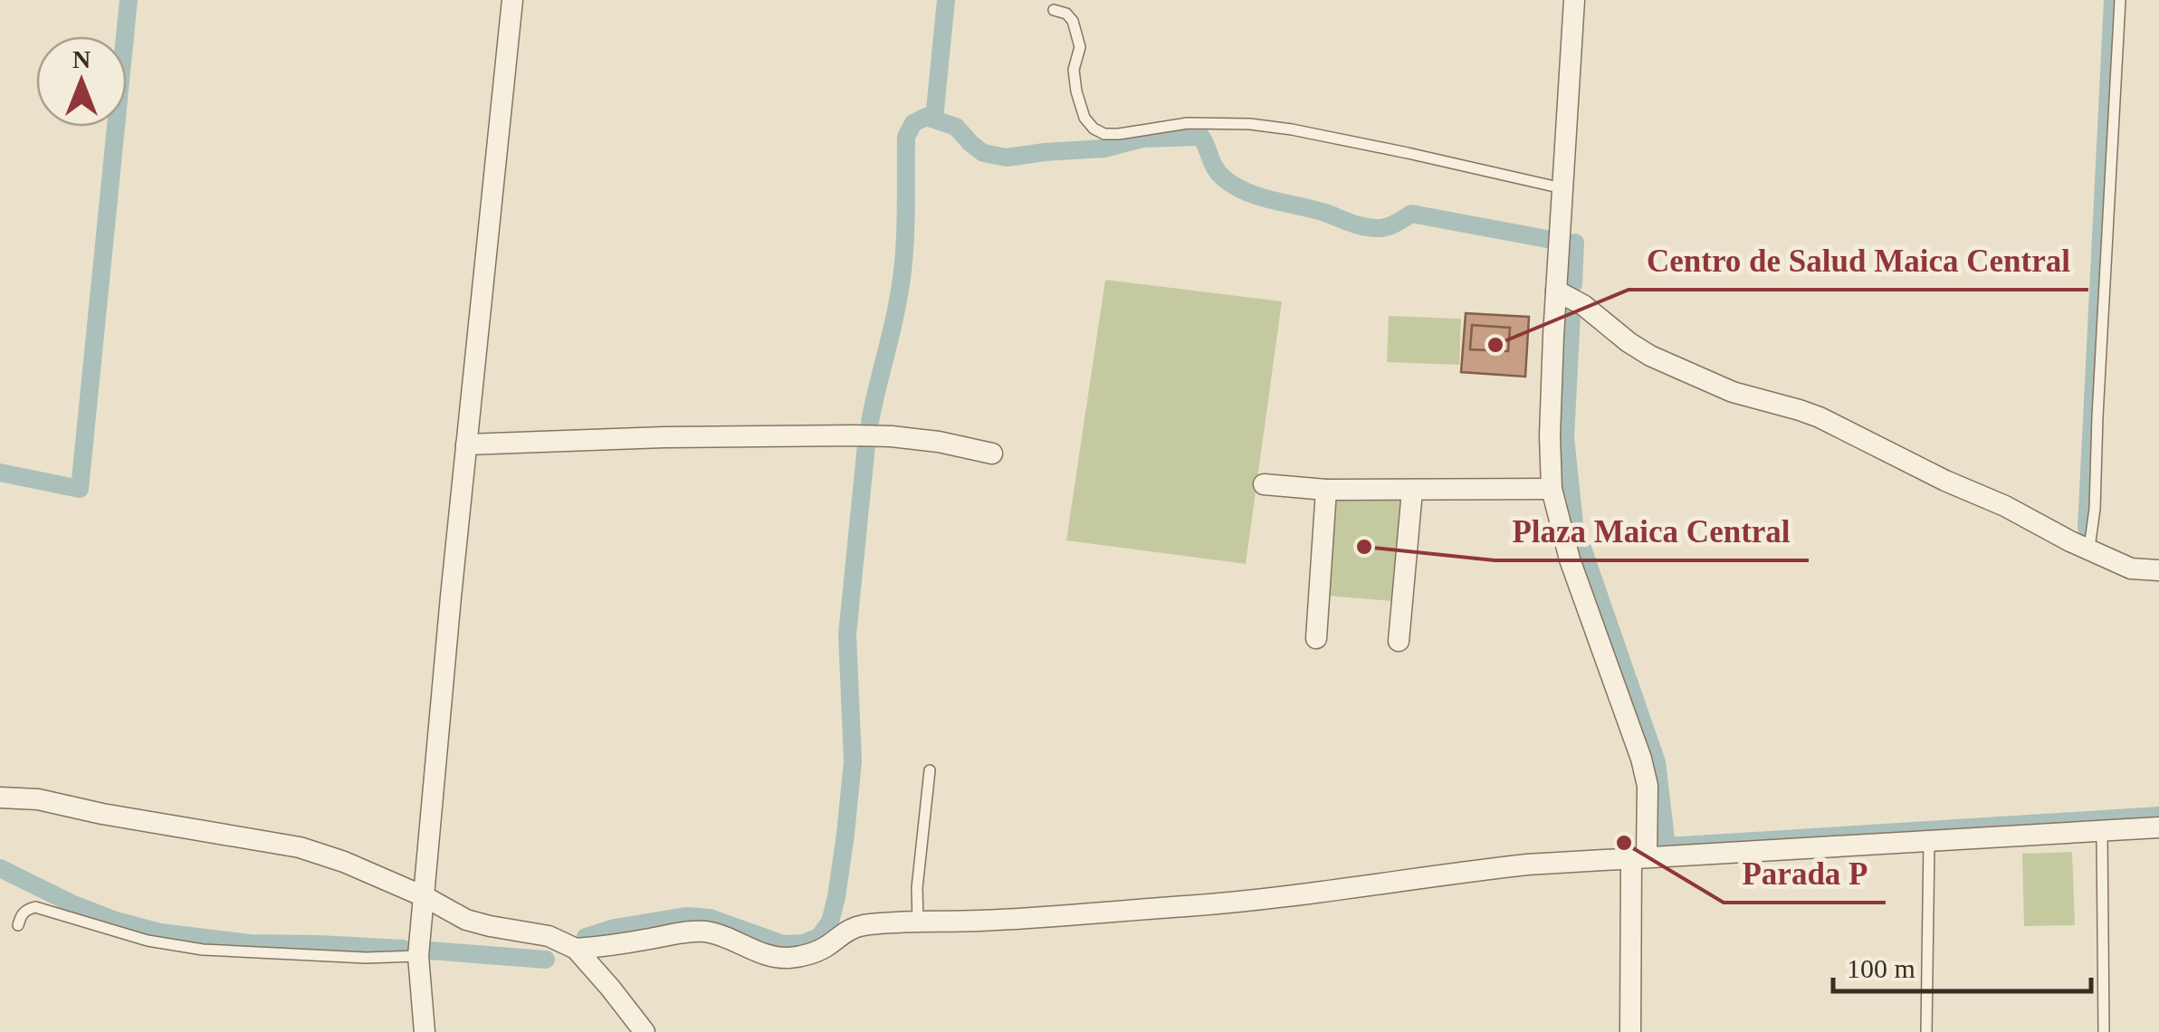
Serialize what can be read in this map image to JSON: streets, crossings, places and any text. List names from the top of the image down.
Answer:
{
  "places": ["Centro de Salud Maica Central", "Plaza Maica Central", "Parada P"],
  "scale_bar": "100 m",
  "north": "top"
}
